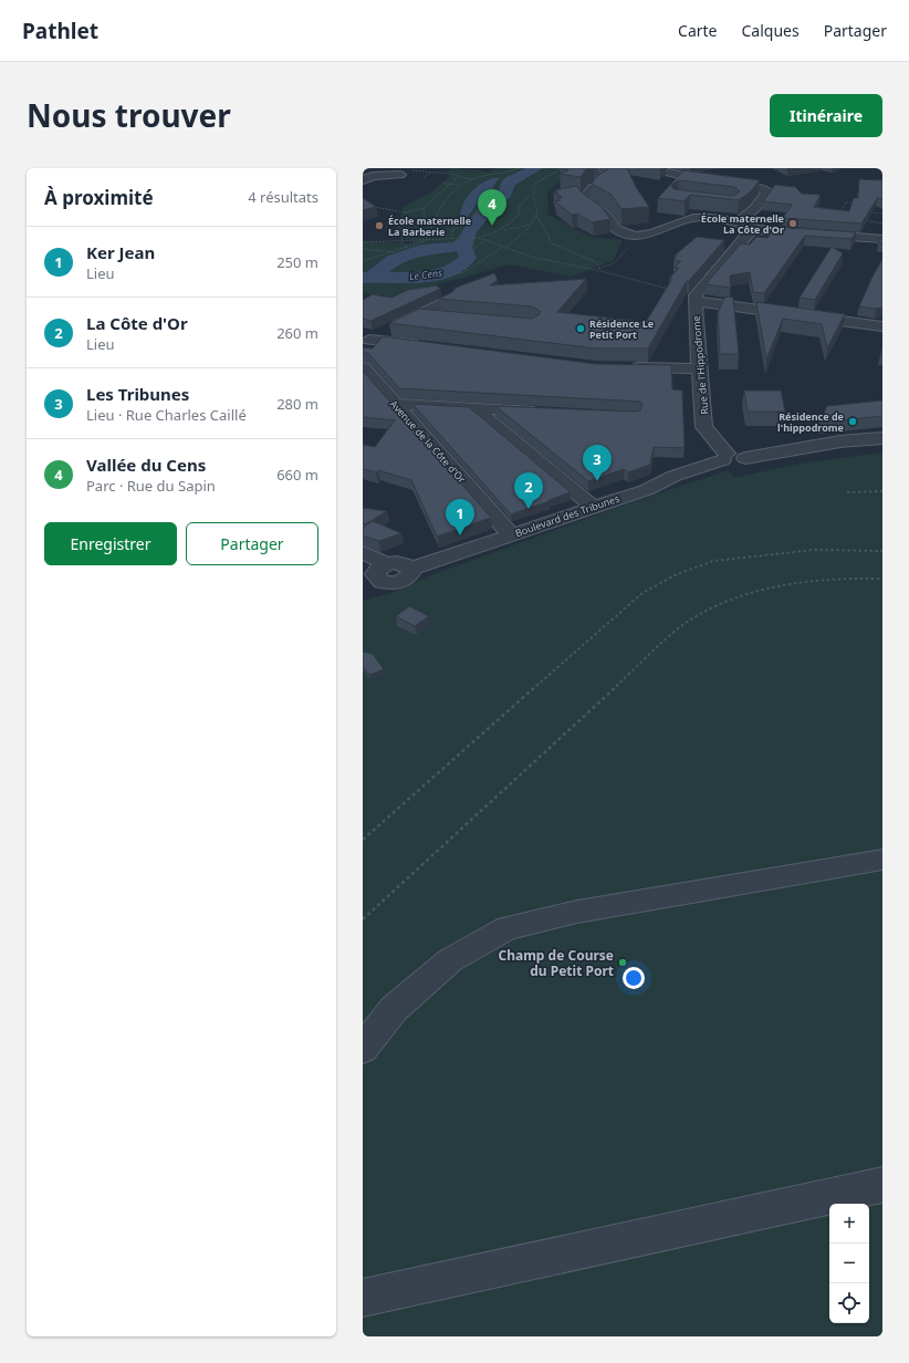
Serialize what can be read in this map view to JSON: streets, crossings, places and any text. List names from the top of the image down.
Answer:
{
  "streets": {
    "street": ["Rue de l'Hippodrome", "Avenue de la Côte d'Or", "Boulevard des Tribunes"]
  },
  "crossings": [
    ["Rue de l'Hippodrome", "Boulevard des Tribunes"],
    ["Avenue de la Côte d'Or", "Boulevard des Tribunes"]
  ],
  "water": ["Le Cens"],
  "places": [
    "École maternelle La Côte d'Or",
    "École maternelle La Barberie",
    "Résidence Le Petit Port",
    "Résidence de l'hippodrome",
    "Champ de Course du Petit Port"
  ],
  "page": {
    "header": "Pathlet",
    "nav": ["Carte", "Calques", "Partager"],
    "title": "Nous trouver",
    "buttons": [
      "Itinéraire",
      ["Enregistrer", "Partager"]
    ],
    "heading": ["À proximité", "4 résultats"],
    "pins": [
      "4",
      "3",
      "2",
      "1"
    ],
    "list": [
      {
        "mark": "1",
        "name": "Ker Jean",
        "note": "Lieu",
        "value": "250 m"
      },
      {
        "mark": "2",
        "name": "La Côte d'Or",
        "note": "Lieu",
        "value": "260 m"
      },
      {
        "mark": "3",
        "name": "Les Tribunes",
        "note": "Lieu · Rue Charles Caillé",
        "value": "280 m"
      },
      {
        "mark": "4",
        "name": "Vallée du Cens",
        "note": "Parc · Rue du Sapin",
        "value": "660 m"
      }
    ],
    "map_buttons": ["+", "−"]
  }
}
